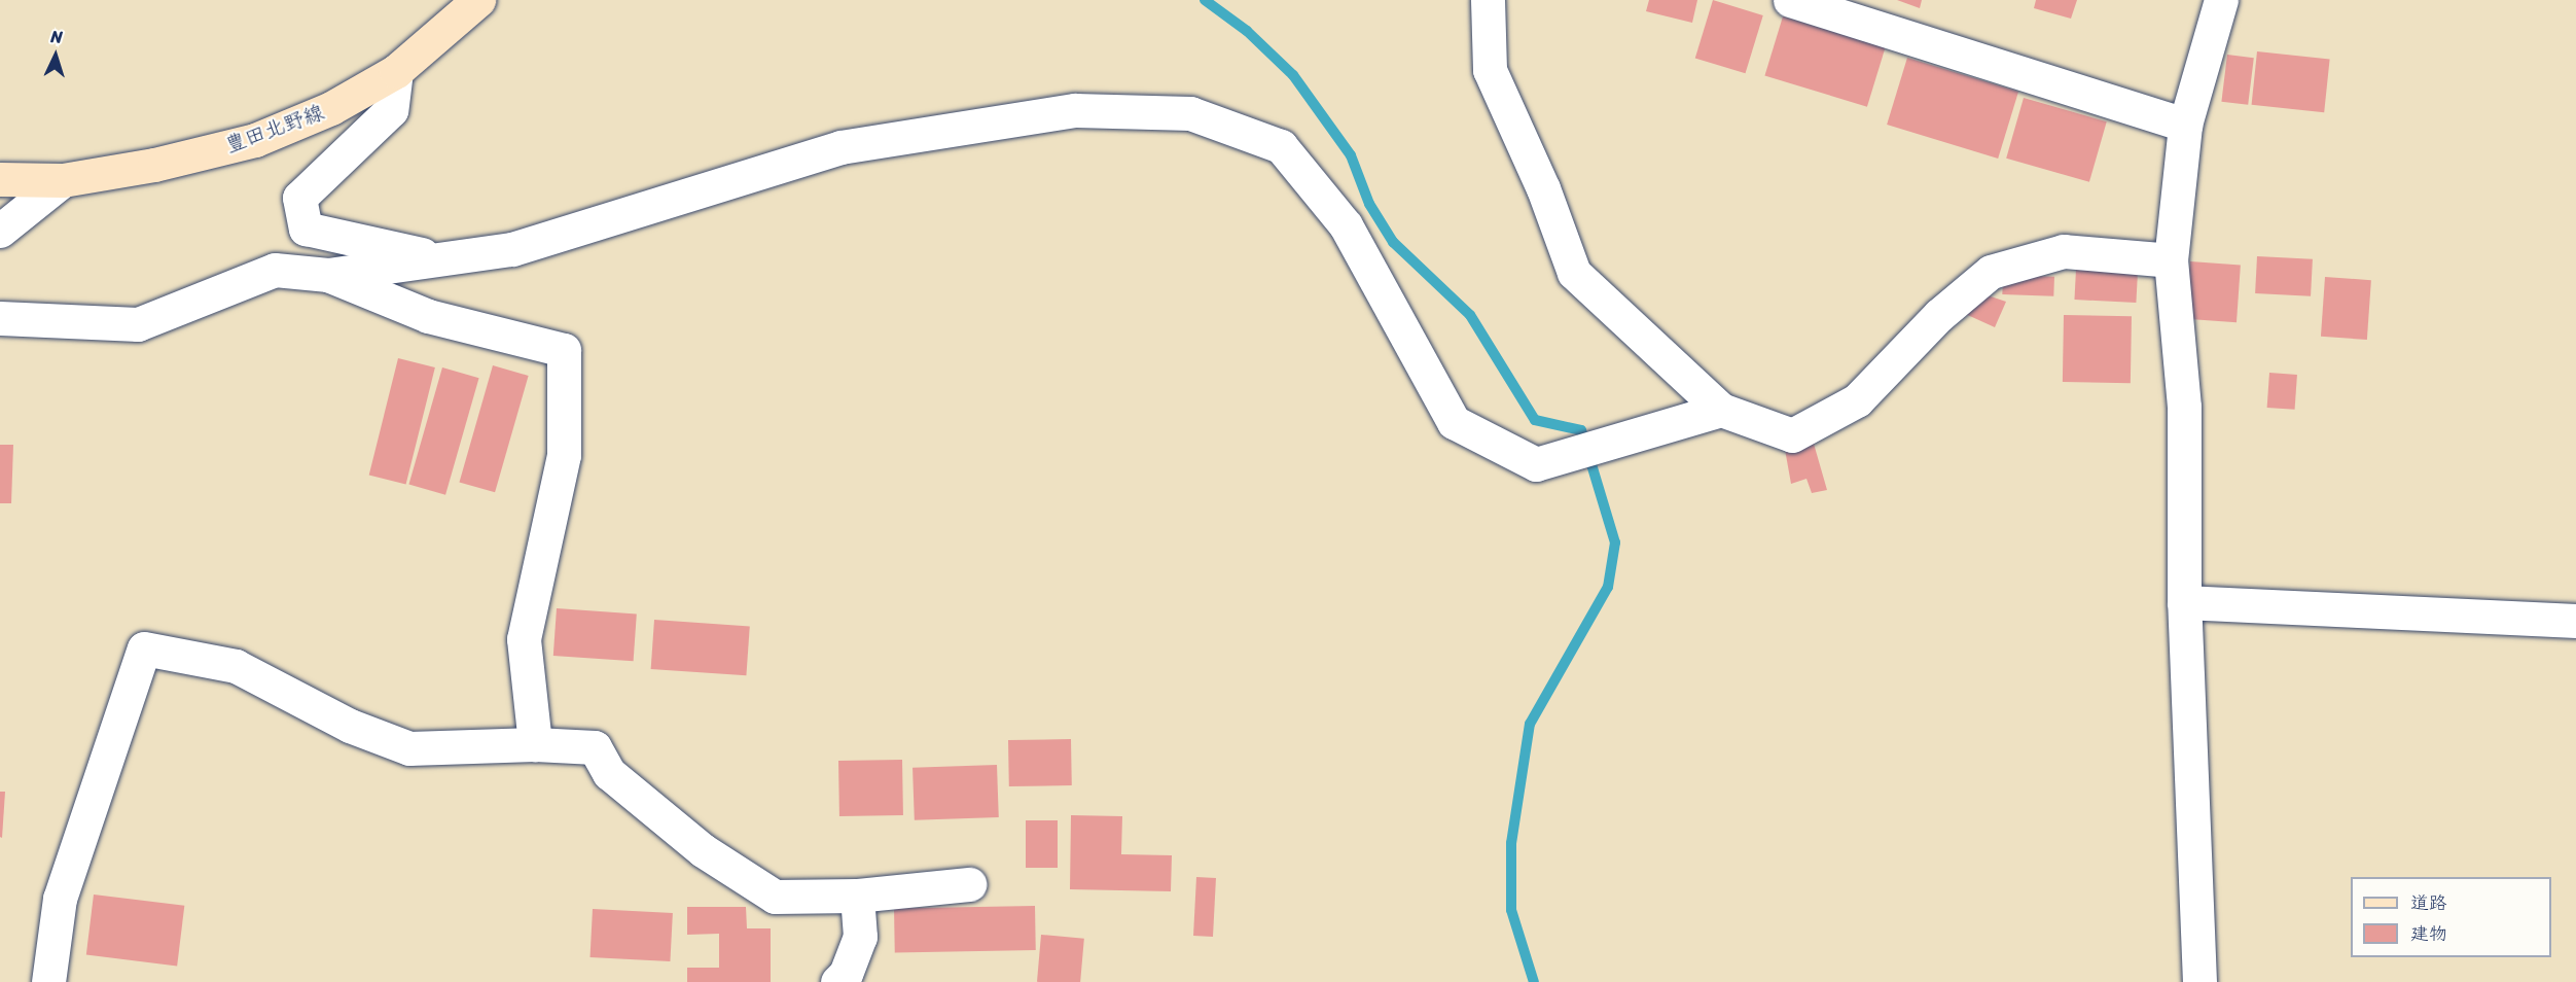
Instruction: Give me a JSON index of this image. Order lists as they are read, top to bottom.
{
  "streets": {
    "main road": ["豊田北野線"]
  },
  "legend": ["道路", "建物"],
  "north": "top"
}
